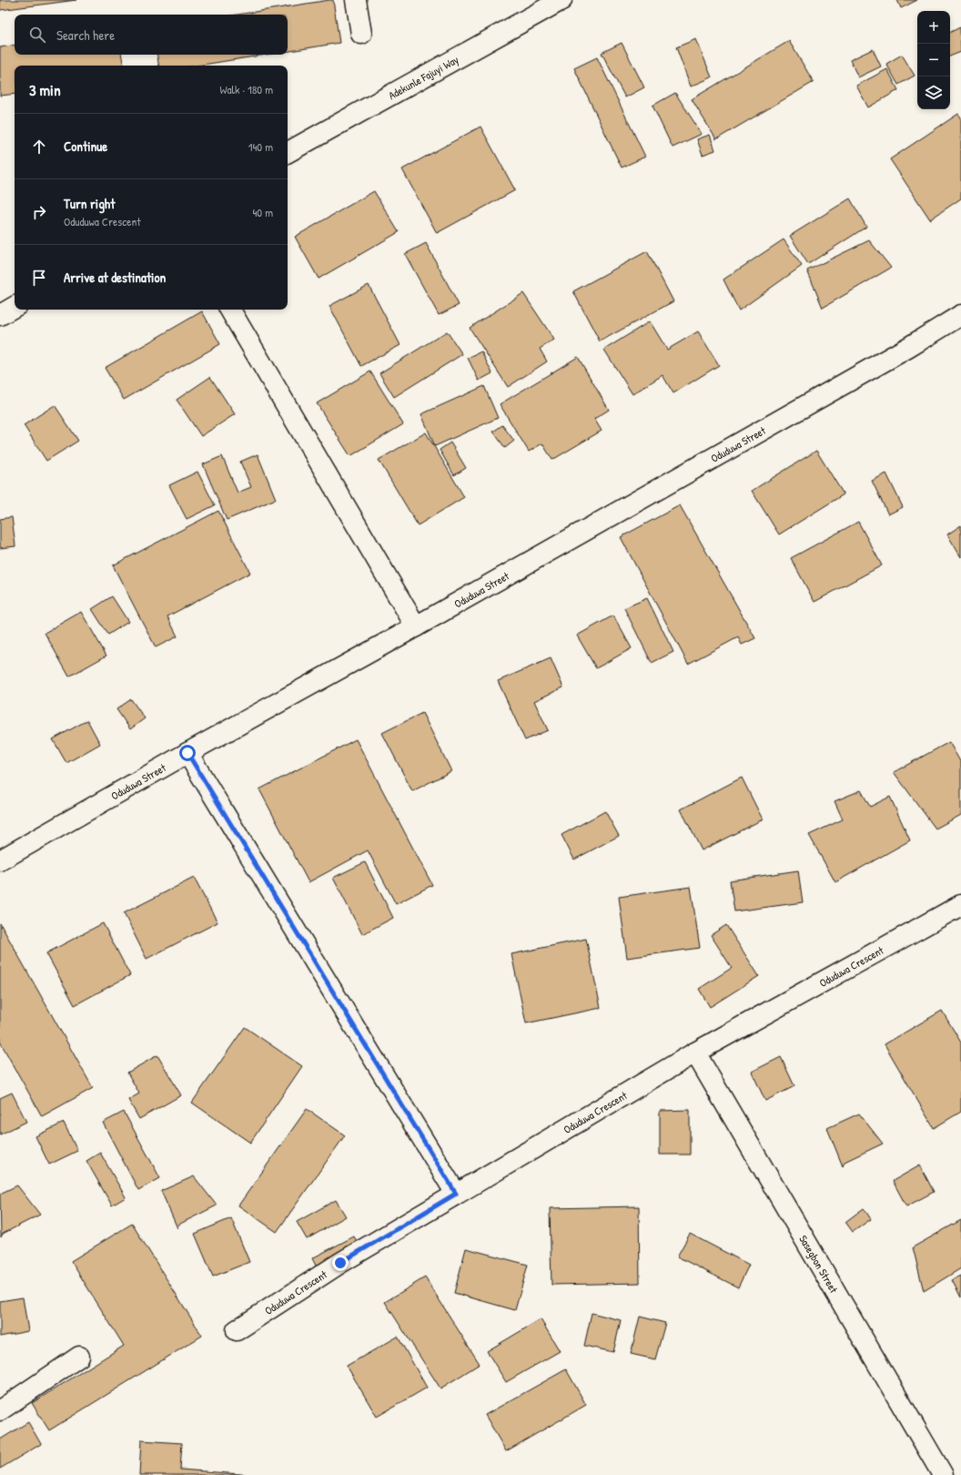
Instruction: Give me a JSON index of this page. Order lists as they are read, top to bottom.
{
  "streets": {
    "street": [
      "Adekunle Fajuyi Way",
      "Oduduwa Street",
      "Oduduwa Crescent",
      "Sasegbon Street"
    ]
  },
  "crossings": [
    ["Oduduwa Crescent", "Sasegbon Street"]
  ],
  "page": {
    "map_buttons": ["+", "−"],
    "search": "Search here",
    "heading": ["3 min", "Walk · 180 m"],
    "list": [
      ["Continue", "140 m"],
      ["Turn right", "Oduduwa Crescent", "40 m"],
      "Arrive at destination"
    ]
  }
}
